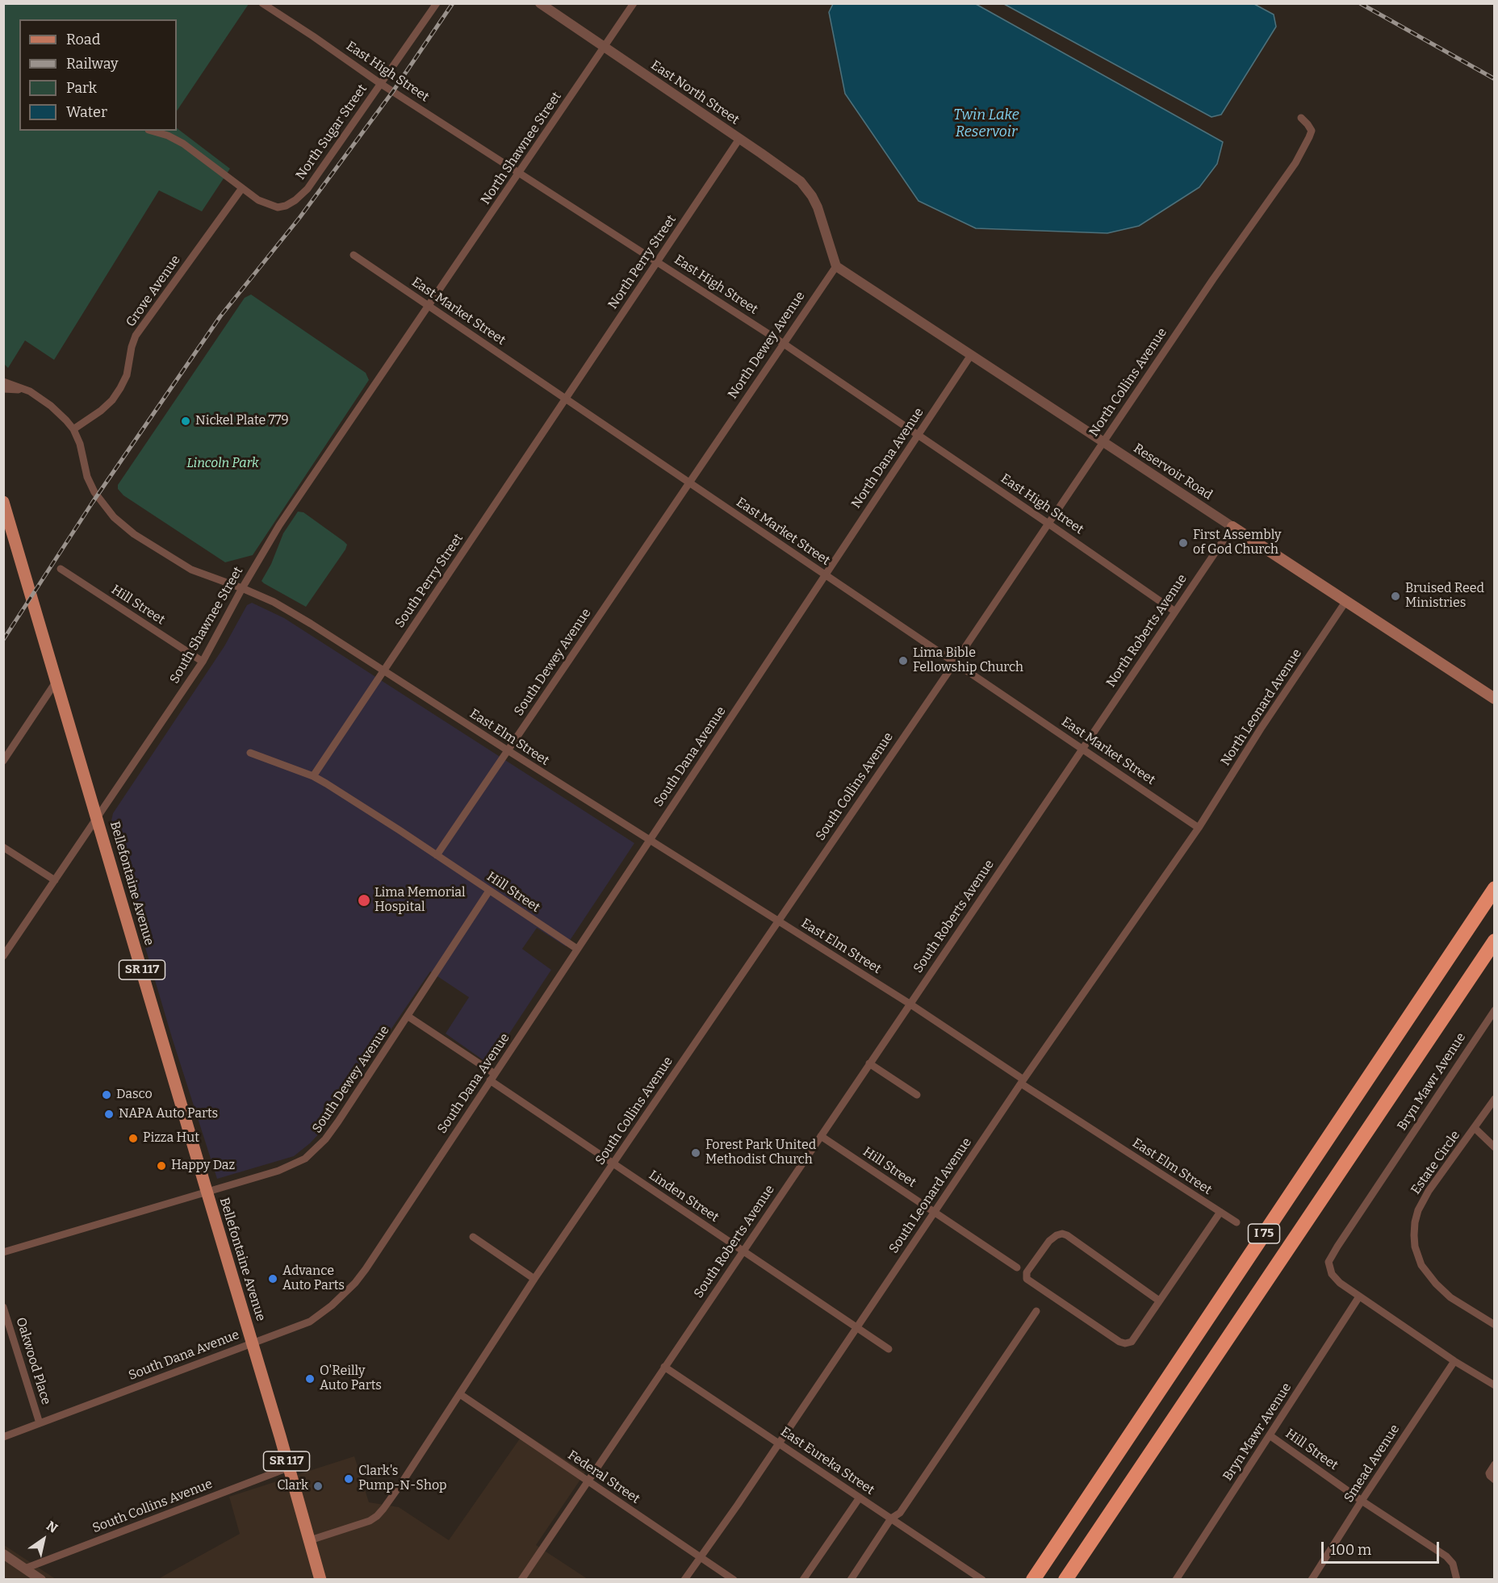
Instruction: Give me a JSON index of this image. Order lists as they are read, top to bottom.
{
  "streets": {
    "highway": ["I 75"],
    "main road": ["Reservoir Road", "Bellefontaine Avenue", "SR 117"],
    "street": [
      "East High Street",
      "East North Street",
      "North Sugar Street",
      "North Shawnee Street",
      "North Perry Street",
      "Grove Avenue",
      "East Market Street",
      "North Dewey Avenue",
      "North Collins Avenue",
      "North Dana Avenue",
      "South Perry Street",
      "Hill Street",
      "South Shawnee Street",
      "North Roberts Avenue",
      "South Dewey Avenue",
      "North Leonard Avenue",
      "East Elm Street",
      "South Dana Avenue",
      "South Collins Avenue",
      "South Roberts Avenue",
      "Bryn Mawr Avenue",
      "Estate Circle",
      "South Leonard Avenue",
      "Linden Street",
      "Oakwood Place",
      "East Eureka Street",
      "Smead Avenue",
      "Federal Street"
    ]
  },
  "crossings": [
    ["East High Street", "North Sugar Street"],
    ["East High Street", "North Shawnee Street"],
    ["East High Street", "North Perry Street"],
    ["East High Street", "North Dewey Avenue"],
    ["East High Street", "North Collins Avenue"],
    ["East High Street", "North Dana Avenue"],
    ["East High Street", "North Roberts Avenue"],
    ["East North Street", "North Shawnee Street"],
    ["East North Street", "North Perry Street"],
    ["East North Street", "North Dewey Avenue"],
    ["East North Street", "Reservoir Road"],
    ["North Sugar Street", "Grove Avenue"],
    ["North Shawnee Street", "East Market Street"],
    ["North Shawnee Street", "South Shawnee Street"],
    ["North Perry Street", "East Market Street"],
    ["North Perry Street", "South Perry Street"],
    ["Grove Avenue", "East Elm Street"],
    ["East Market Street", "North Dewey Avenue"],
    ["East Market Street", "North Collins Avenue"],
    ["East Market Street", "North Dana Avenue"],
    ["East Market Street", "South Perry Street"],
    ["East Market Street", "South Shawnee Street"],
    ["East Market Street", "North Roberts Avenue"],
    ["East Market Street", "South Dewey Avenue"],
    ["East Market Street", "North Leonard Avenue"],
    ["East Market Street", "South Dana Avenue"],
    ["East Market Street", "South Collins Avenue"],
    ["East Market Street", "South Roberts Avenue"],
    ["East Market Street", "South Leonard Avenue"],
    ["North Dewey Avenue", "Reservoir Road"],
    ["North Dewey Avenue", "South Dewey Avenue"],
    ["North Collins Avenue", "Reservoir Road"],
    ["North Collins Avenue", "South Collins Avenue"],
    ["North Dana Avenue", "Reservoir Road"],
    ["North Dana Avenue", "South Dana Avenue"],
    ["Reservoir Road", "North Roberts Avenue"],
    ["Reservoir Road", "North Leonard Avenue"],
    ["South Perry Street", "Hill Street"],
    ["South Perry Street", "East Elm Street"],
    ["Hill Street", "South Shawnee Street"],
    ["Hill Street", "South Dewey Avenue"],
    ["Hill Street", "South Dana Avenue"],
    ["Hill Street", "South Roberts Avenue"],
    ["Hill Street", "Bryn Mawr Avenue"],
    ["Hill Street", "South Leonard Avenue"],
    ["Hill Street", "Smead Avenue"],
    ["South Shawnee Street", "East Elm Street"],
    ["South Shawnee Street", "Bellefontaine Avenue"],
    ["North Roberts Avenue", "South Roberts Avenue"],
    ["South Dewey Avenue", "East Elm Street"],
    ["South Dewey Avenue", "Bellefontaine Avenue"],
    ["South Dewey Avenue", "Linden Street"],
    ["North Leonard Avenue", "South Leonard Avenue"],
    ["East Elm Street", "South Dana Avenue"],
    ["East Elm Street", "South Collins Avenue"],
    ["East Elm Street", "South Roberts Avenue"],
    ["East Elm Street", "South Leonard Avenue"],
    ["South Dana Avenue", "Bellefontaine Avenue"],
    ["South Dana Avenue", "Linden Street"],
    ["South Dana Avenue", "Oakwood Place"],
    ["South Collins Avenue", "Bellefontaine Avenue"],
    ["South Collins Avenue", "Linden Street"],
    ["South Collins Avenue", "Federal Street"],
    ["South Roberts Avenue", "Linden Street"],
    ["South Roberts Avenue", "East Eureka Street"],
    ["South Roberts Avenue", "Federal Street"],
    ["South Leonard Avenue", "Linden Street"],
    ["South Leonard Avenue", "East Eureka Street"],
    ["South Leonard Avenue", "Federal Street"]
  ],
  "water": ["Twin Lake Reservoir"],
  "parks": ["Lincoln Park"],
  "places": [
    "Nickel Plate 779",
    "First Assembly of God Church",
    "Bruised Reed Ministries",
    "Lima Bible Fellowship Church",
    "Lima Memorial Hospital",
    "Dasco",
    "NAPA Auto Parts",
    "Pizza Hut",
    "Forest Park United Methodist Church",
    "Happy Daz",
    "Advance Auto Parts",
    "O'Reilly Auto Parts",
    "Clark's Pump-N-Shop",
    "Clark"
  ],
  "legend": [
    "Road",
    "Railway",
    "Park",
    "Water"
  ],
  "scale_bar": "100 m",
  "north": "top right"
}
